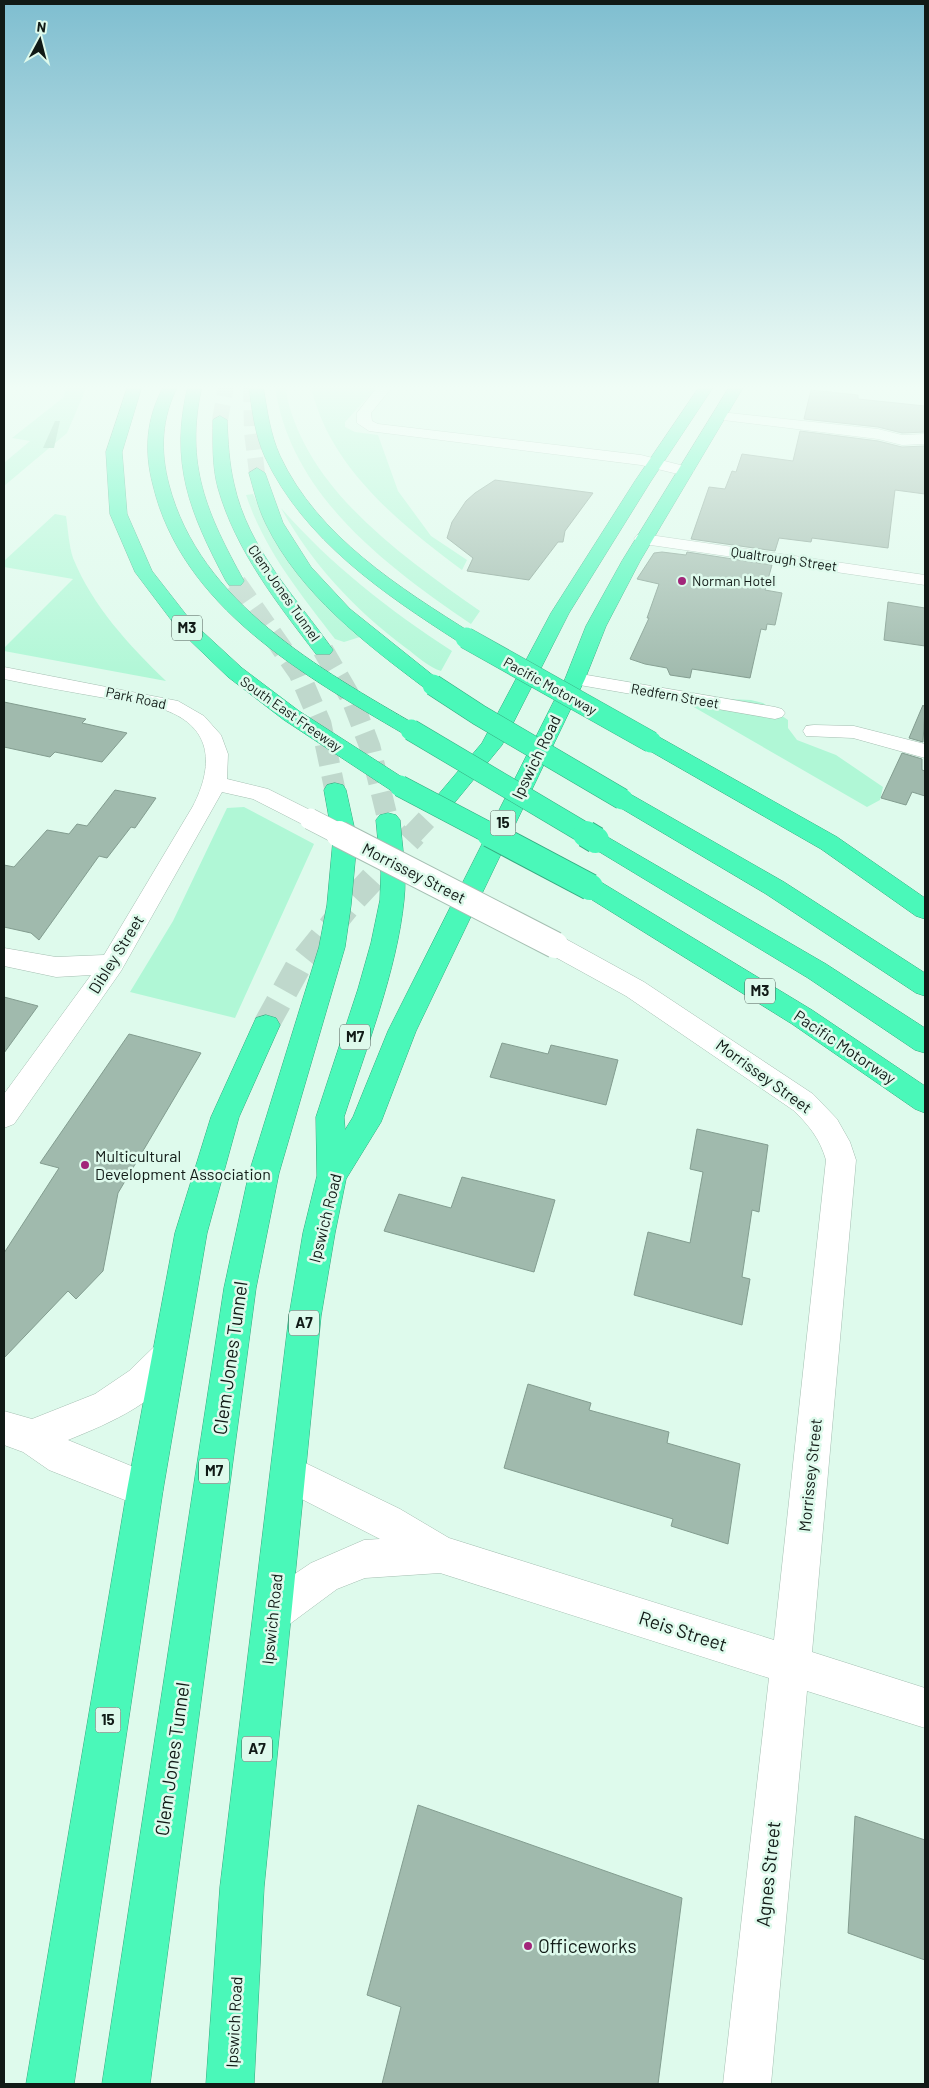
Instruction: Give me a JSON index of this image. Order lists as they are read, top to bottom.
{
  "streets": {
    "highway": [
      "Clem Jones Tunnel",
      "M3",
      "Pacific Motorway",
      "South East Freeway",
      "Ipswich Road",
      "15",
      "M7",
      "A7"
    ],
    "street": [
      "Qualtrough Street",
      "Redfern Street",
      "Park Road",
      "Morrissey Street",
      "Dibley Street",
      "Reis Street",
      "Agnes Street"
    ]
  },
  "crossings": [
    ["Qualtrough Street", "Ipswich Road"],
    ["Pacific Motorway", "South East Freeway"],
    ["Redfern Street", "Ipswich Road"],
    ["Park Road", "Morrissey Street"],
    ["Park Road", "Dibley Street"],
    ["Ipswich Road", "M7"],
    ["Ipswich Road", "Reis Street"],
    ["Morrissey Street", "Dibley Street"],
    ["Morrissey Street", "Reis Street"],
    ["Morrissey Street", "Agnes Street"],
    ["Reis Street", "Agnes Street"]
  ],
  "places": ["Norman Hotel", "Multicultural Development Association", "Officeworks"],
  "north": "top"
}
